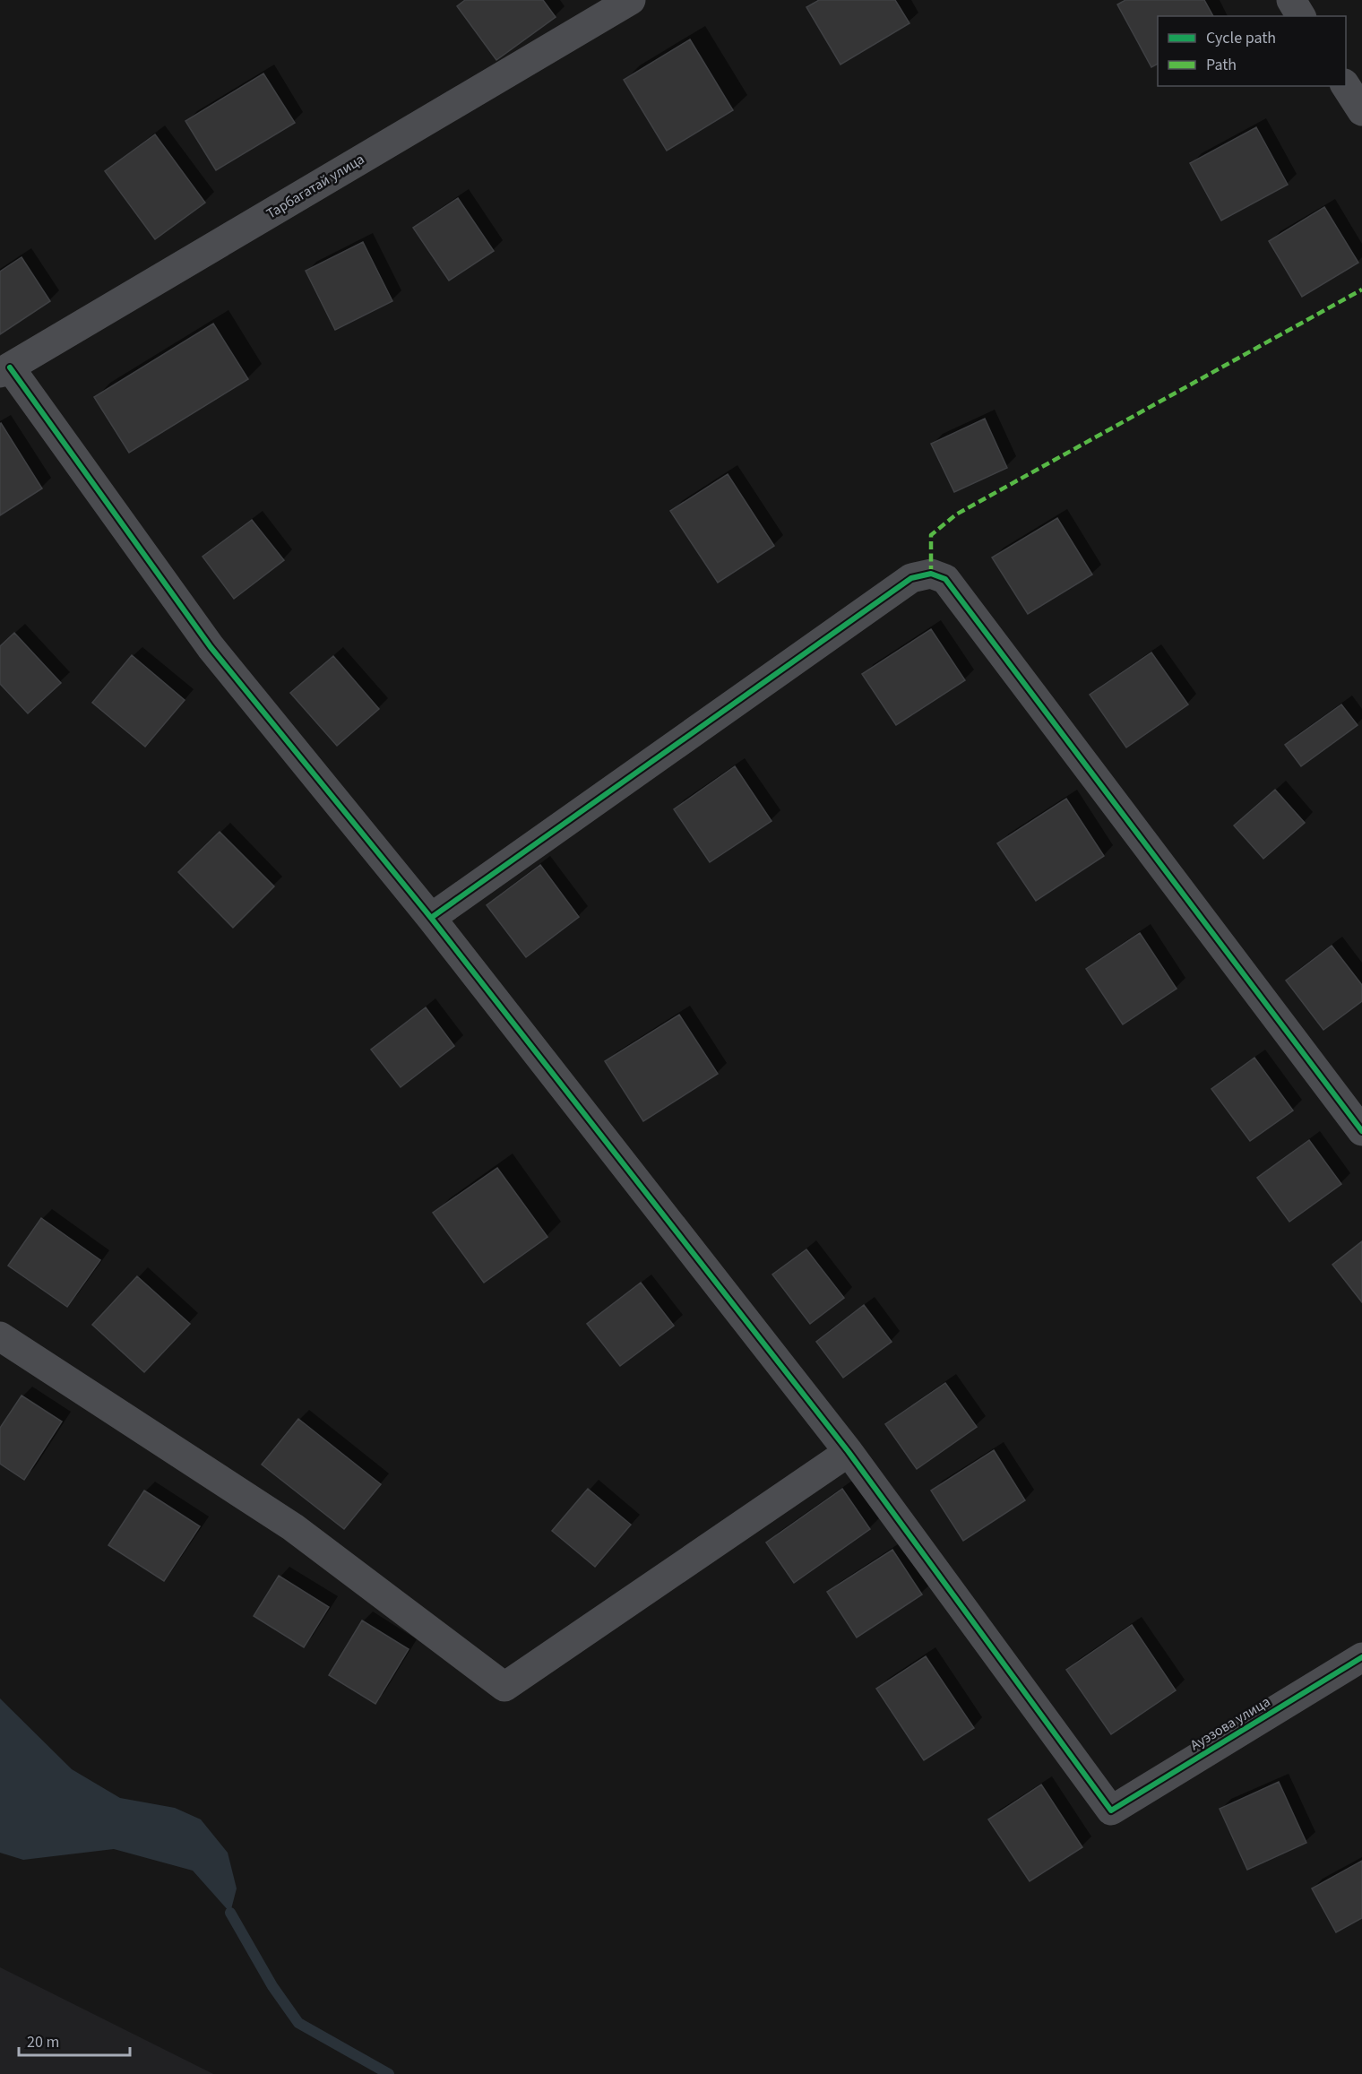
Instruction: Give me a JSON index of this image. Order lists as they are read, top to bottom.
{
  "streets": {
    "street": ["Тарбагатай улица", "Ауэзова улица"]
  },
  "legend": ["Cycle path", "Path"],
  "scale_bar": "20 m"
}
